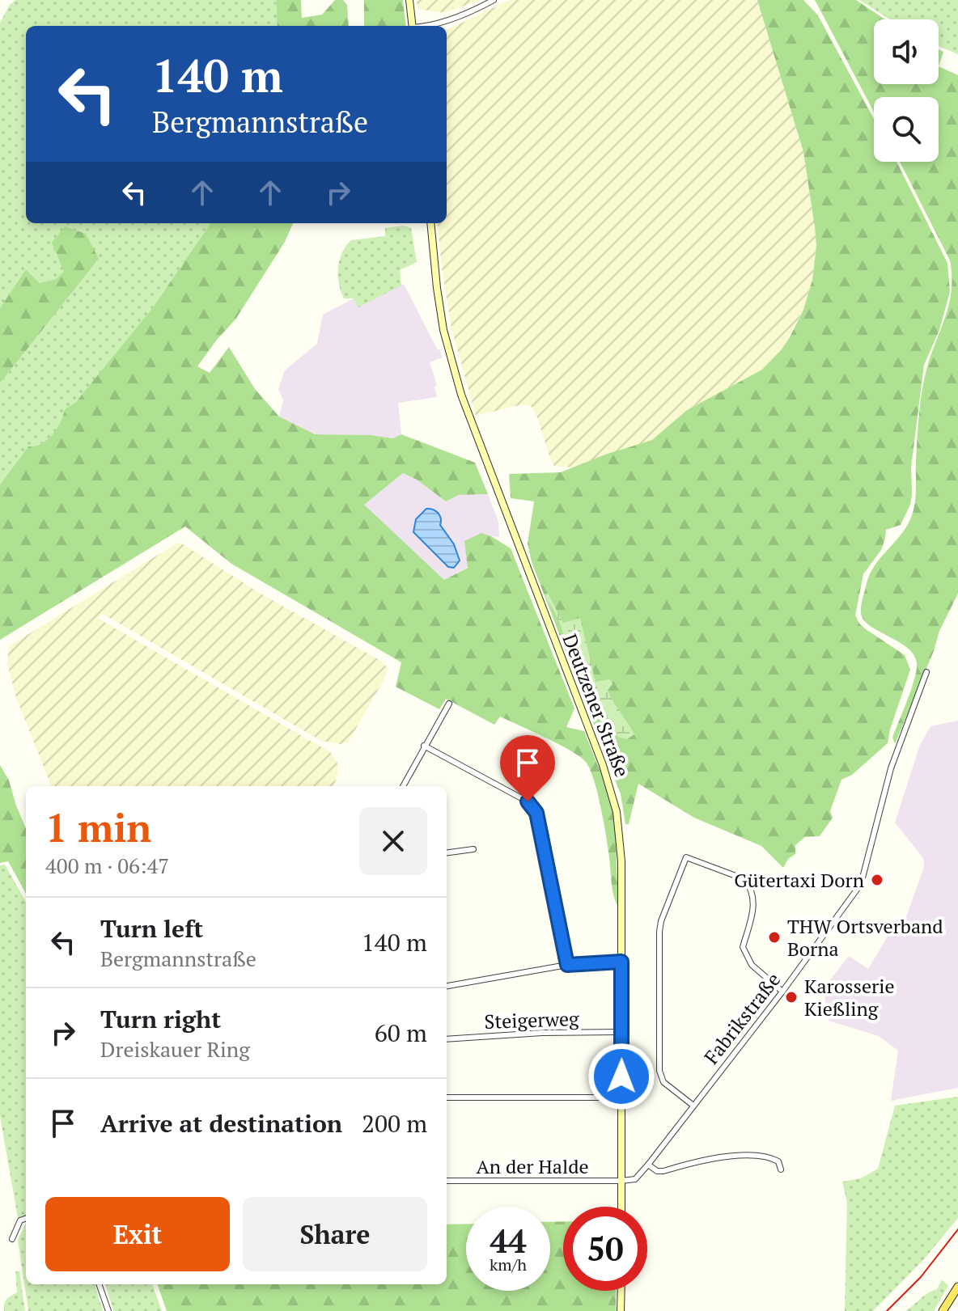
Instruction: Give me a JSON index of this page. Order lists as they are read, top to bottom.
{
  "streets": {
    "main road": ["Deutzener Straße"],
    "street": ["Fabrikstraße", "Steigerweg", "An der Halde"]
  },
  "crossings": [
    ["Deutzener Straße", "Fabrikstraße"],
    ["Deutzener Straße", "Steigerweg"],
    ["Deutzener Straße", "An der Halde"],
    ["Fabrikstraße", "An der Halde"]
  ],
  "places": ["Gütertaxi Dorn", "THW Ortsverband Borna", "Karosserie Kießling"],
  "page": {
    "turn": ["140 m", "Bergmannstraße"],
    "heading": ["1 min", "400 m · 06:47"],
    "list": [
      {
        "name": "Turn left",
        "note": "Bergmannstraße",
        "value": "140 m"
      },
      {
        "name": "Turn right",
        "note": "Dreiskauer Ring",
        "value": "60 m"
      },
      {
        "name": "Arrive at destination",
        "value": "200 m"
      }
    ],
    "buttons": ["Exit", "Share"],
    "speed": "44 km/h",
    "limit": "50"
  }
}
